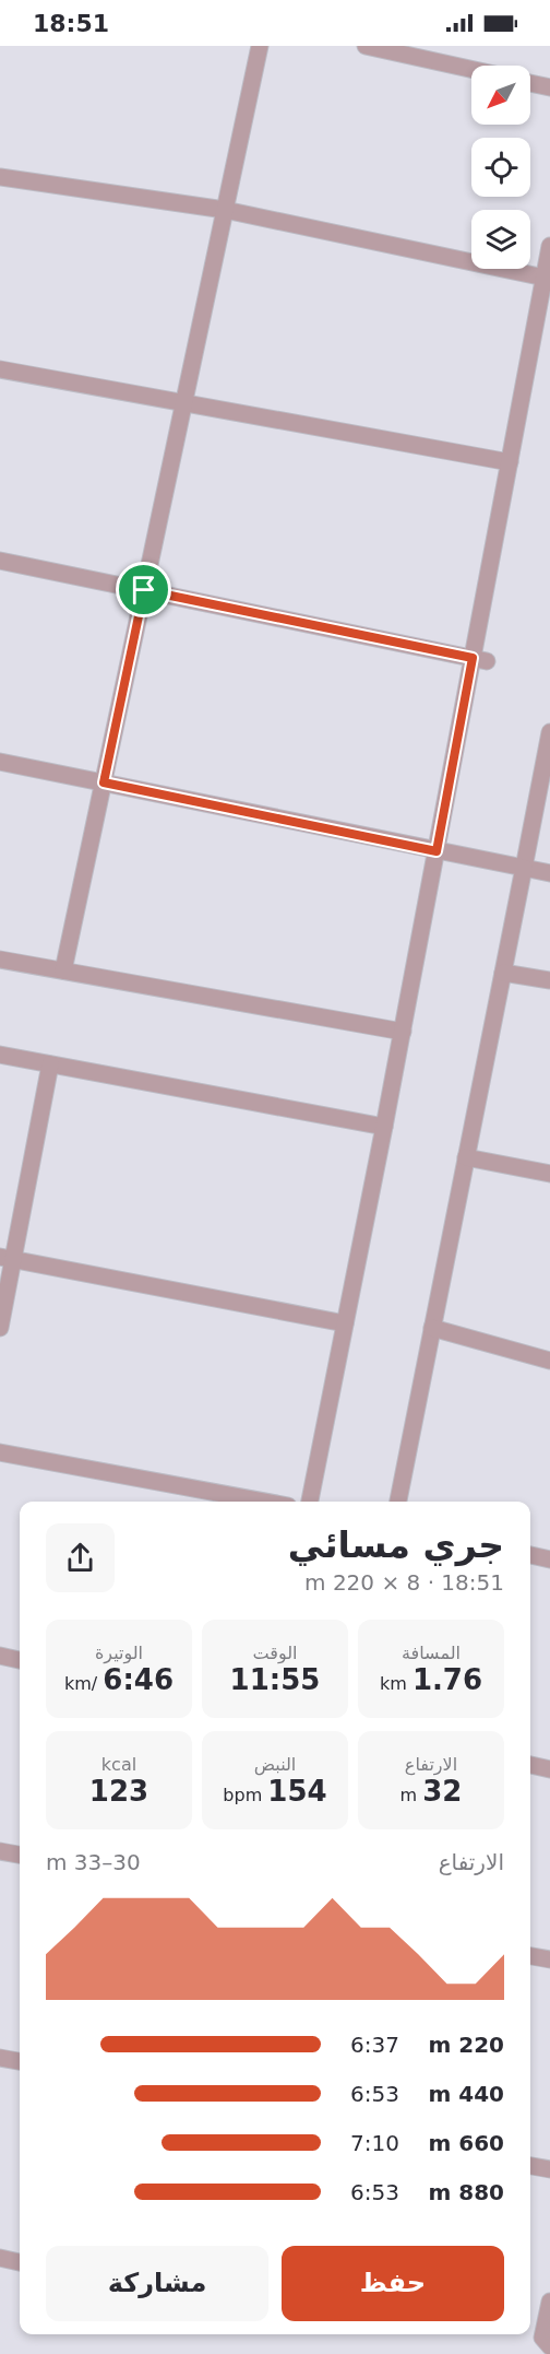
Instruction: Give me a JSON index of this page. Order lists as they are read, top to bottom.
{
  "north": "bottom left",
  "page": {
    "status": "18:51",
    "heading": ["جري مسائي", "18:51 · 8 × 220 m"],
    "stats": [
      ["المسافة", "1.76 km"],
      ["الوقت", "11:55"],
      ["الوتيرة", "6:46 /km"],
      ["الارتفاع", "32 m"],
      ["النبض", "154 bpm"],
      ["kcal", "123"]
    ],
    "chart": ["الارتفاع", "30–33 m"],
    "list": [
      {
        "name": "220 m",
        "note": "6:37"
      },
      {
        "name": "440 m",
        "note": "6:53"
      },
      {
        "name": "660 m",
        "note": "7:10"
      },
      {
        "name": "880 m",
        "note": "6:53"
      }
    ],
    "buttons": ["حفظ", "مشاركة"]
  }
}
